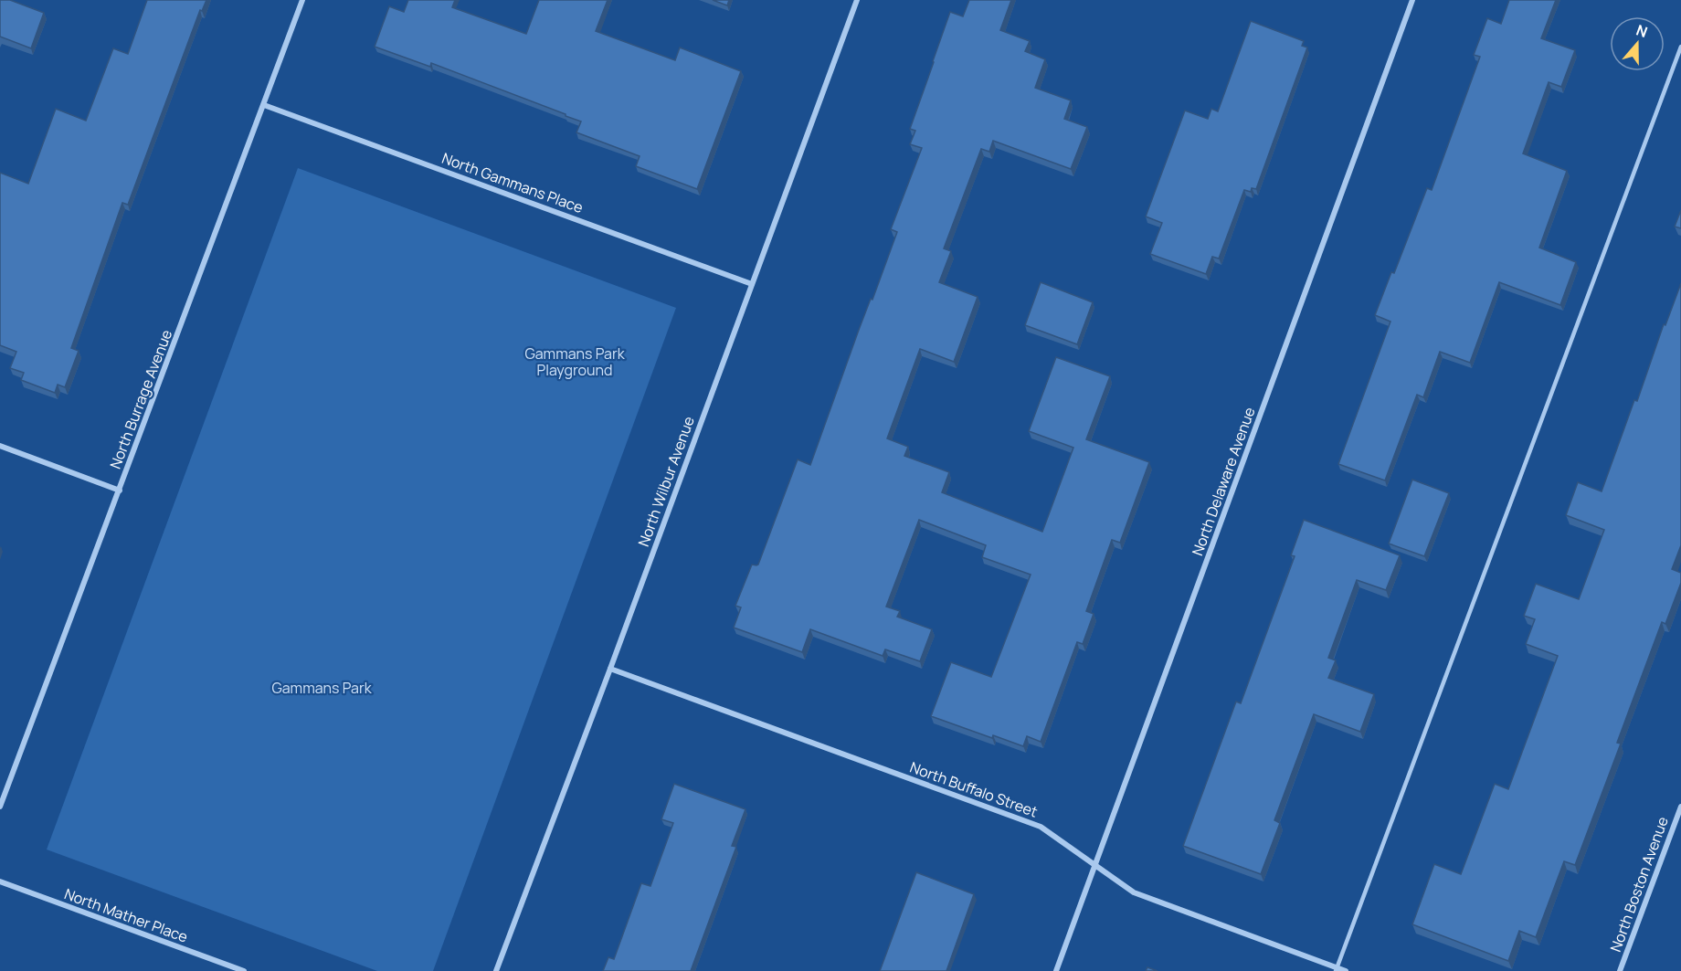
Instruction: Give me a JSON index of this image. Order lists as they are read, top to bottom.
{
  "streets": {
    "street": [
      "North Gammans Place",
      "North Burrage Avenue",
      "North Wilbur Avenue",
      "North Delaware Avenue",
      "North Buffalo Street",
      "North Boston Avenue",
      "North Mather Place"
    ]
  },
  "crossings": [
    ["North Gammans Place", "North Burrage Avenue"],
    ["North Gammans Place", "North Wilbur Avenue"],
    ["North Wilbur Avenue", "North Buffalo Street"],
    ["North Delaware Avenue", "North Buffalo Street"]
  ],
  "parks": ["Gammans Park Playground", "Gammans Park"],
  "north": "top"
}
